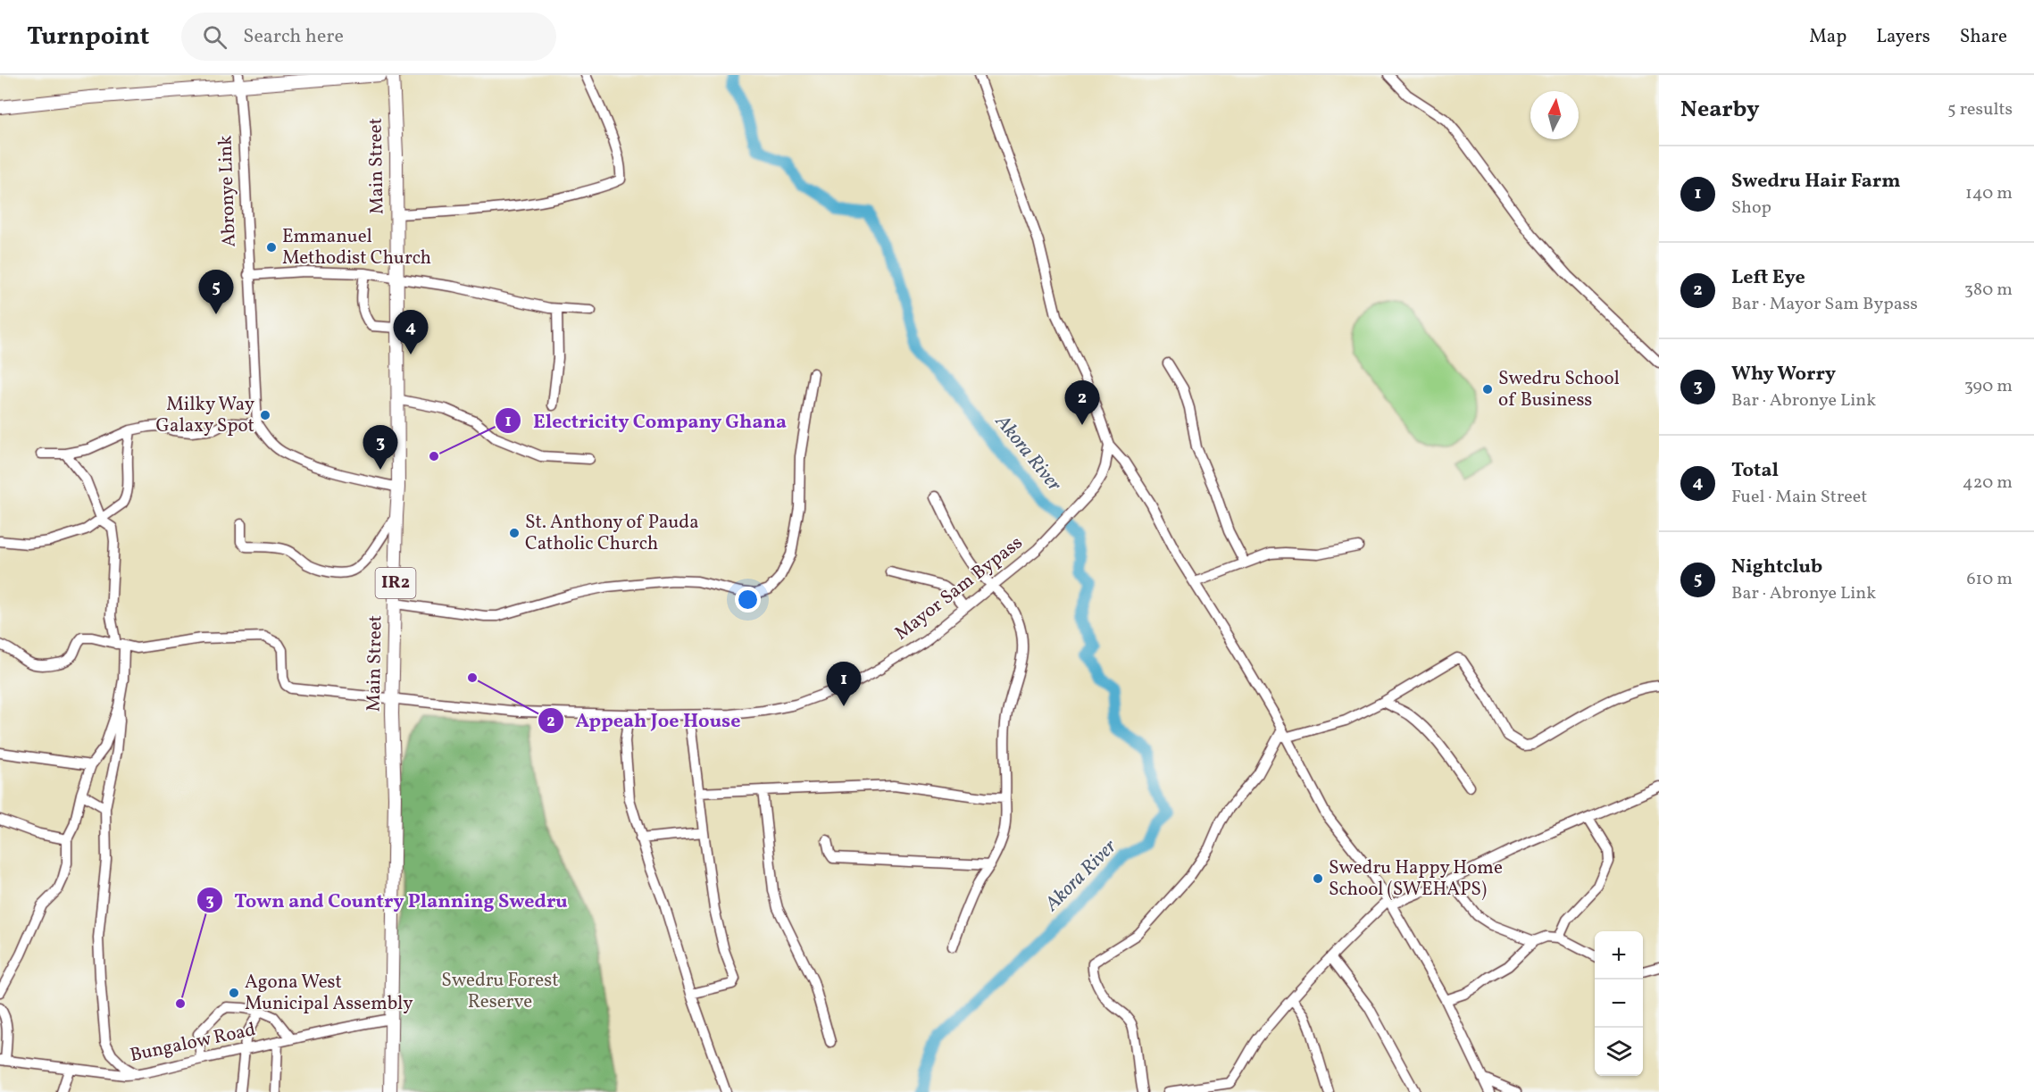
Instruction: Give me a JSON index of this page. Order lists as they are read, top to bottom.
{
  "streets": {
    "main road": ["Main Street", "IR2"],
    "street": ["Abronye Link", "Mayor Sam Bypass", "Bungalow Road"]
  },
  "crossings": [
    ["Main Street", "Mayor Sam Bypass"],
    ["Main Street", "Bungalow Road"]
  ],
  "water": ["Akora River"],
  "parks": ["Swedru Forest Reserve"],
  "places": [
    "Emmanuel Methodist Church",
    "Swedru School of Business",
    "Milky Way Galaxy Spot",
    "Electricity Company Ghana",
    "St. Anthony of Pauda Catholic Church",
    "Appeah Joe House",
    "Swedru Happy Home School (SWEHAPS)",
    "Agona West Municipal Assembly",
    "Town and Country Planning Swedru"
  ],
  "north": "top",
  "page": {
    "header": "Turnpoint",
    "search": "Search here",
    "nav": ["Map", "Layers", "Share"],
    "heading": ["Nearby", "5 results"],
    "list": [
      {
        "mark": "1",
        "name": "Swedru Hair Farm",
        "note": "Shop",
        "value": "140 m"
      },
      {
        "mark": "2",
        "name": "Left Eye",
        "note": "Bar · Mayor Sam Bypass",
        "value": "380 m"
      },
      {
        "mark": "3",
        "name": "Why Worry",
        "note": "Bar · Abronye Link",
        "value": "390 m"
      },
      {
        "mark": "4",
        "name": "Total",
        "note": "Fuel · Main Street",
        "value": "420 m"
      },
      {
        "mark": "5",
        "name": "Nightclub",
        "note": "Bar · Abronye Link",
        "value": "610 m"
      }
    ],
    "pins": [
      "5",
      "4",
      "2",
      "3",
      "1"
    ],
    "map_buttons": ["+", "−"]
  }
}
